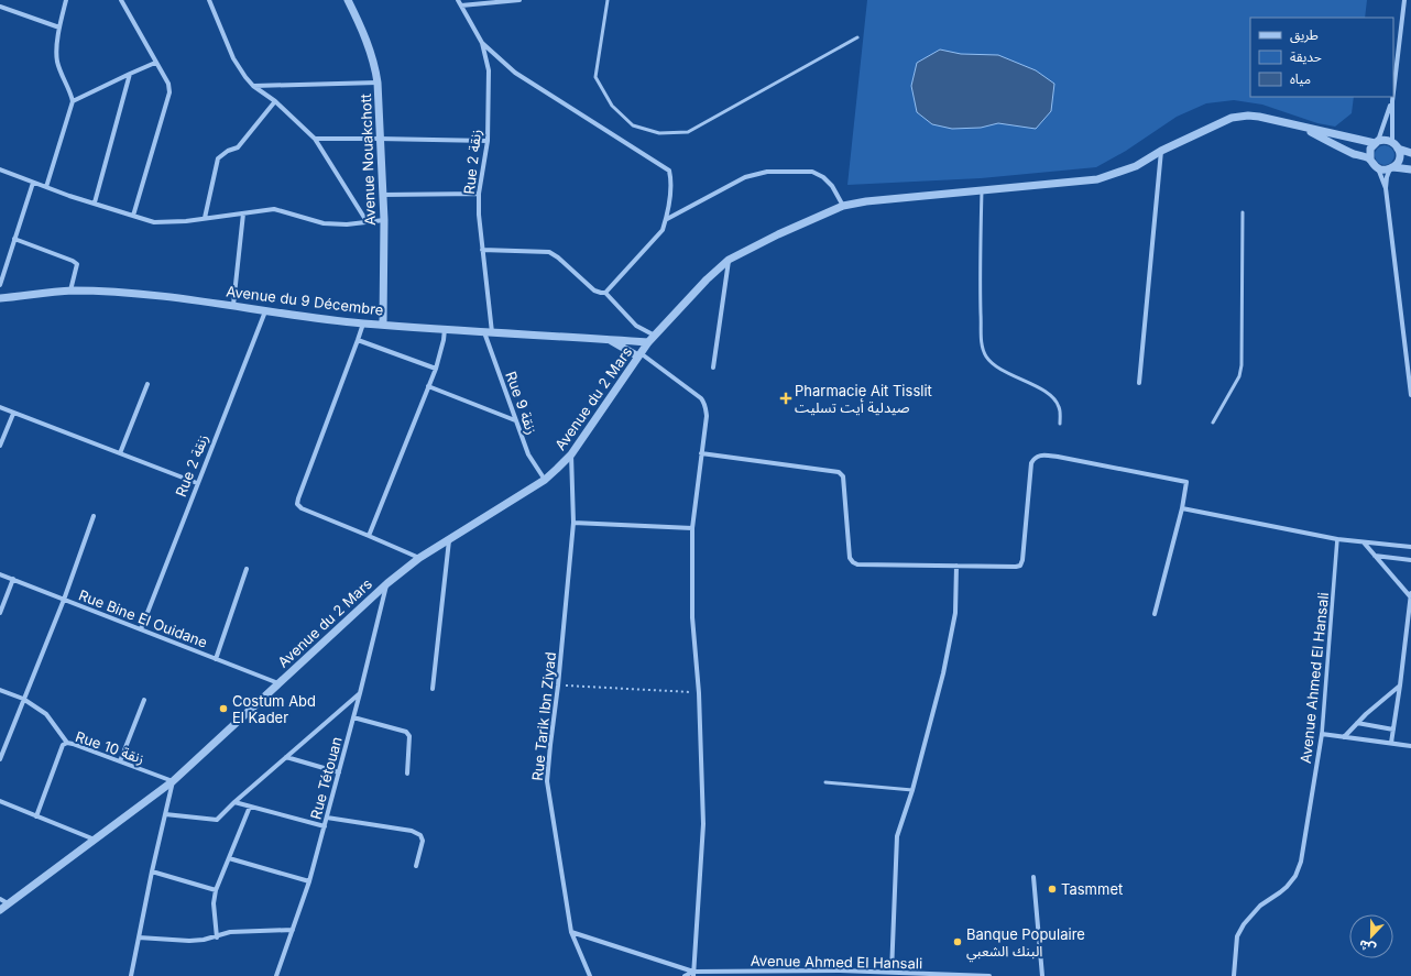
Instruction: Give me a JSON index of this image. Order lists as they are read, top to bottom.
{
  "streets": {
    "street": [
      "Avenue Nouakchott",
      "Rue 2 زنقة",
      "Avenue du 9 Décembre",
      "Avenue du 2 Mars",
      "Rue 9 زنقة",
      "Rue Bine El Ouidane",
      "Avenue Ahmed El Hansali",
      "Rue Tarik Ibn Ziyad",
      "Rue 10 زنقة",
      "Rue Tétouan"
    ]
  },
  "crossings": [
    ["Avenue Nouakchott", "Avenue du 9 Décembre"],
    ["Rue 2 زنقة", "Avenue du 9 Décembre"],
    ["Rue 2 زنقة", "Rue Bine El Ouidane"],
    ["Avenue du 9 Décembre", "Avenue du 2 Mars"],
    ["Avenue du 9 Décembre", "Rue 9 زنقة"],
    ["Avenue du 2 Mars", "Rue 9 زنقة"],
    ["Avenue du 2 Mars", "Rue Bine El Ouidane"],
    ["Avenue du 2 Mars", "Rue Tarik Ibn Ziyad"],
    ["Avenue du 2 Mars", "Rue 10 زنقة"],
    ["Avenue du 2 Mars", "Rue Tétouan"]
  ],
  "places": {
    "health": ["Pharmacie Ait Tisslit صيدلية أيت تسليت"],
    "other": ["Costum Abd El Kader", "Tasmmet", "Banque Populaire البنك الشعبي"]
  },
  "legend": ["طريق", "حديقة", "مياه"],
  "north": "bottom"
}
